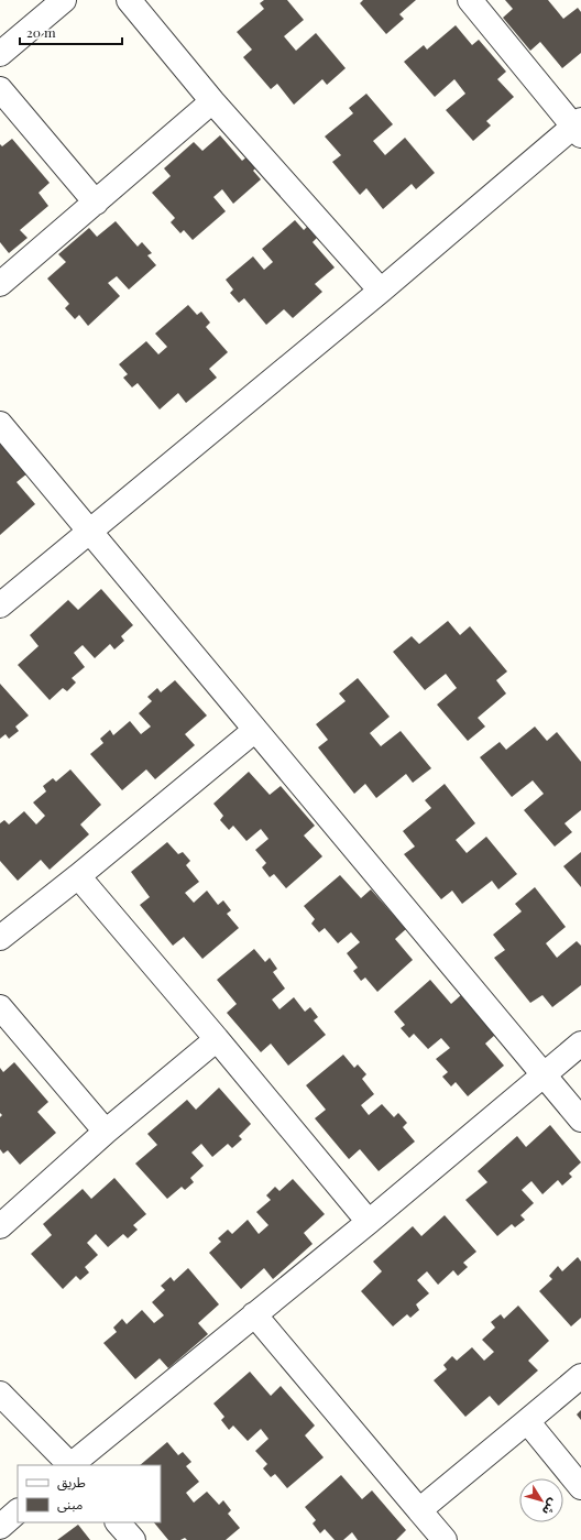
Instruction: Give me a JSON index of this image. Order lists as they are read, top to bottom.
{
  "legend": ["طريق", "مبنى"],
  "scale_bar": "20 m",
  "north": "bottom right"
}
